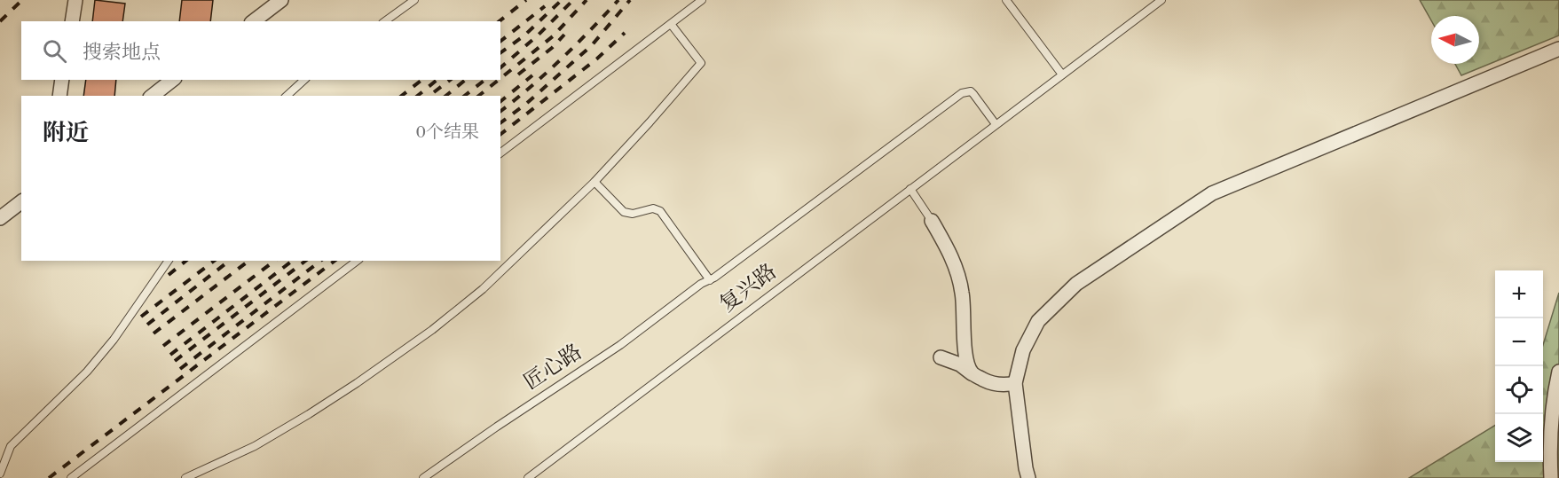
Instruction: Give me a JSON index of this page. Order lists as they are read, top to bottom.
{
  "streets": {
    "lane": ["复兴路", "匠心路"]
  },
  "crossings": [
    ["复兴路", "匠心路"]
  ],
  "north": "left",
  "page": {
    "search": "搜索地点",
    "heading": ["附近", "0个结果"],
    "map_buttons": ["+", "−"]
  }
}
